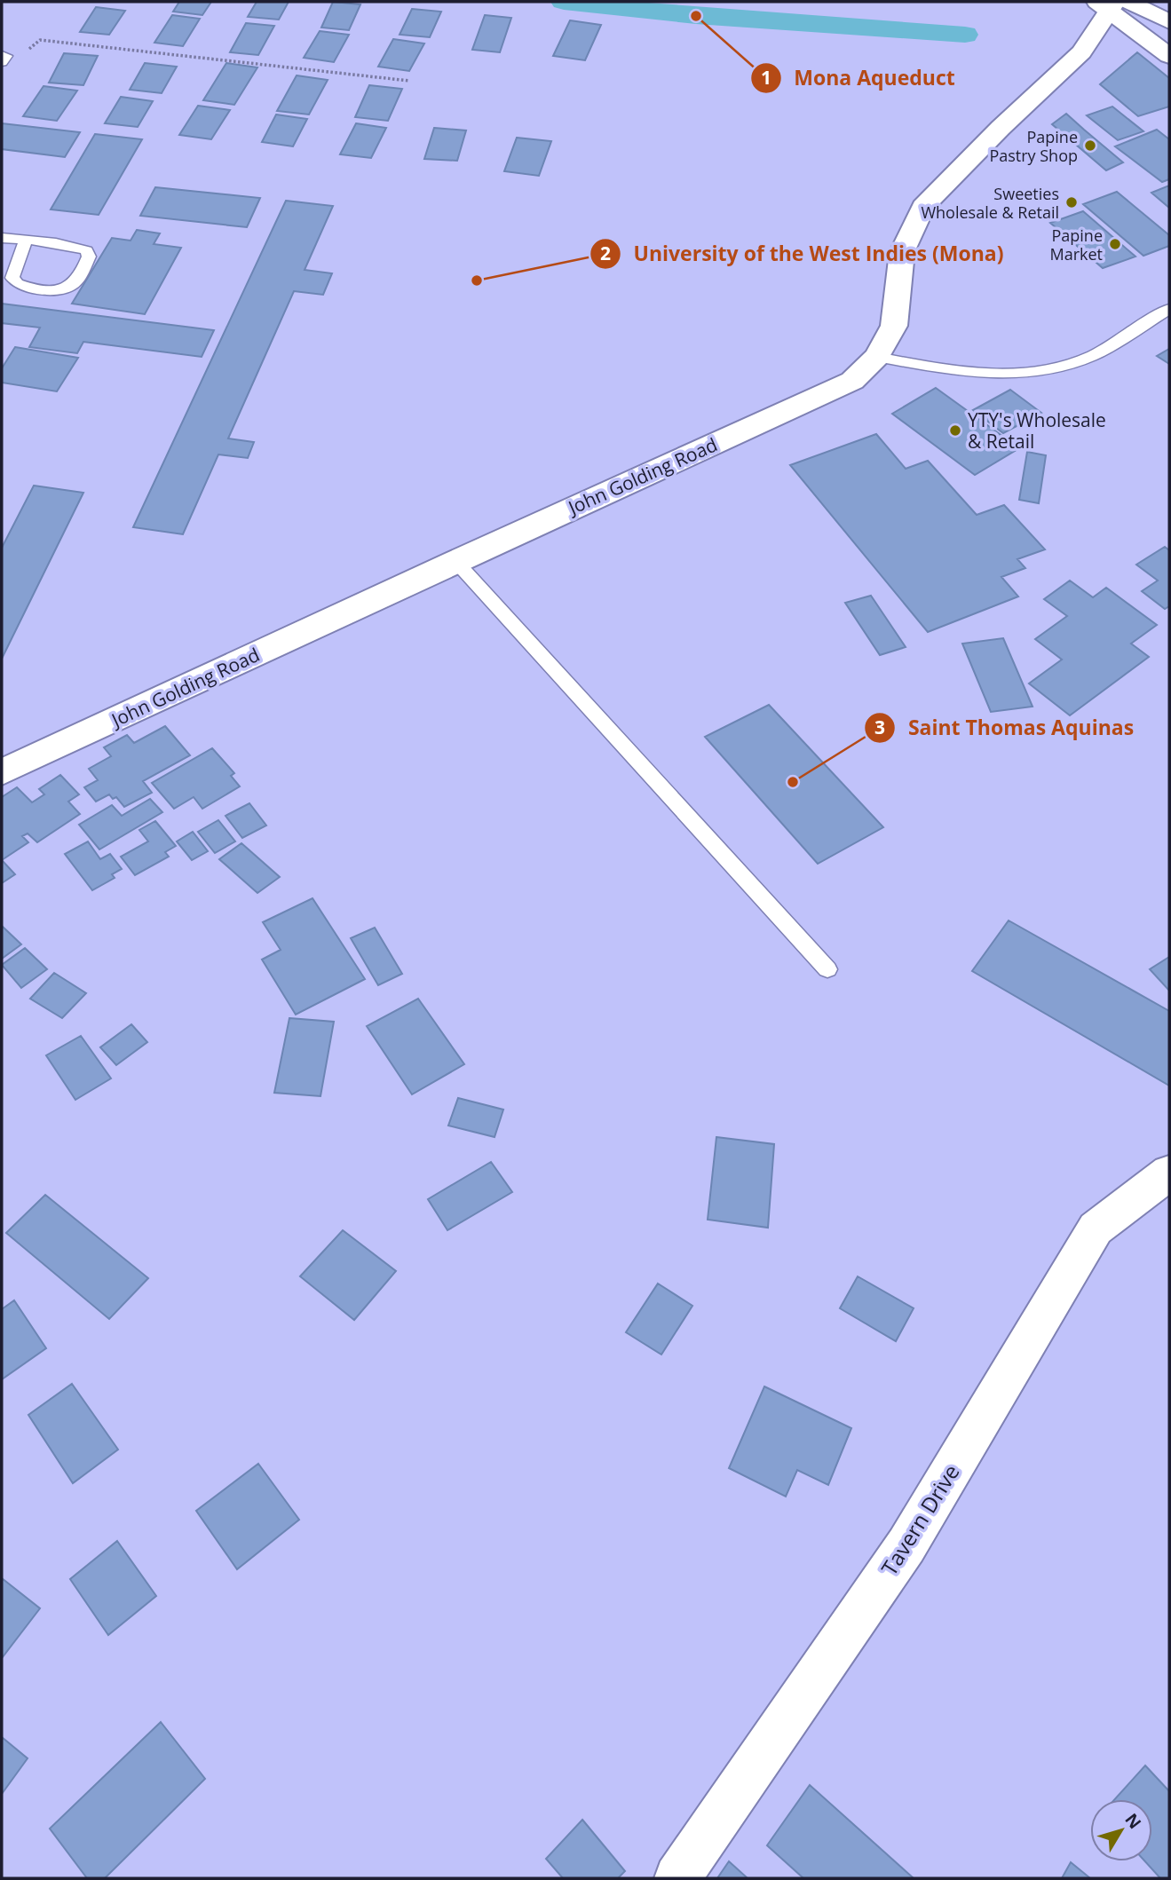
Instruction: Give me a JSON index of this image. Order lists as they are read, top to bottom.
{
  "streets": {
    "street": ["John Golding Road", "Tavern Drive"]
  },
  "places": [
    "Mona Aqueduct",
    "Papine Pastry Shop",
    "Sweeties Wholesale & Retail",
    "Papine Market",
    "University of the West Indies (Mona)",
    "YTY's Wholesale & Retail",
    "Saint Thomas Aquinas"
  ],
  "north": "top right"
}
